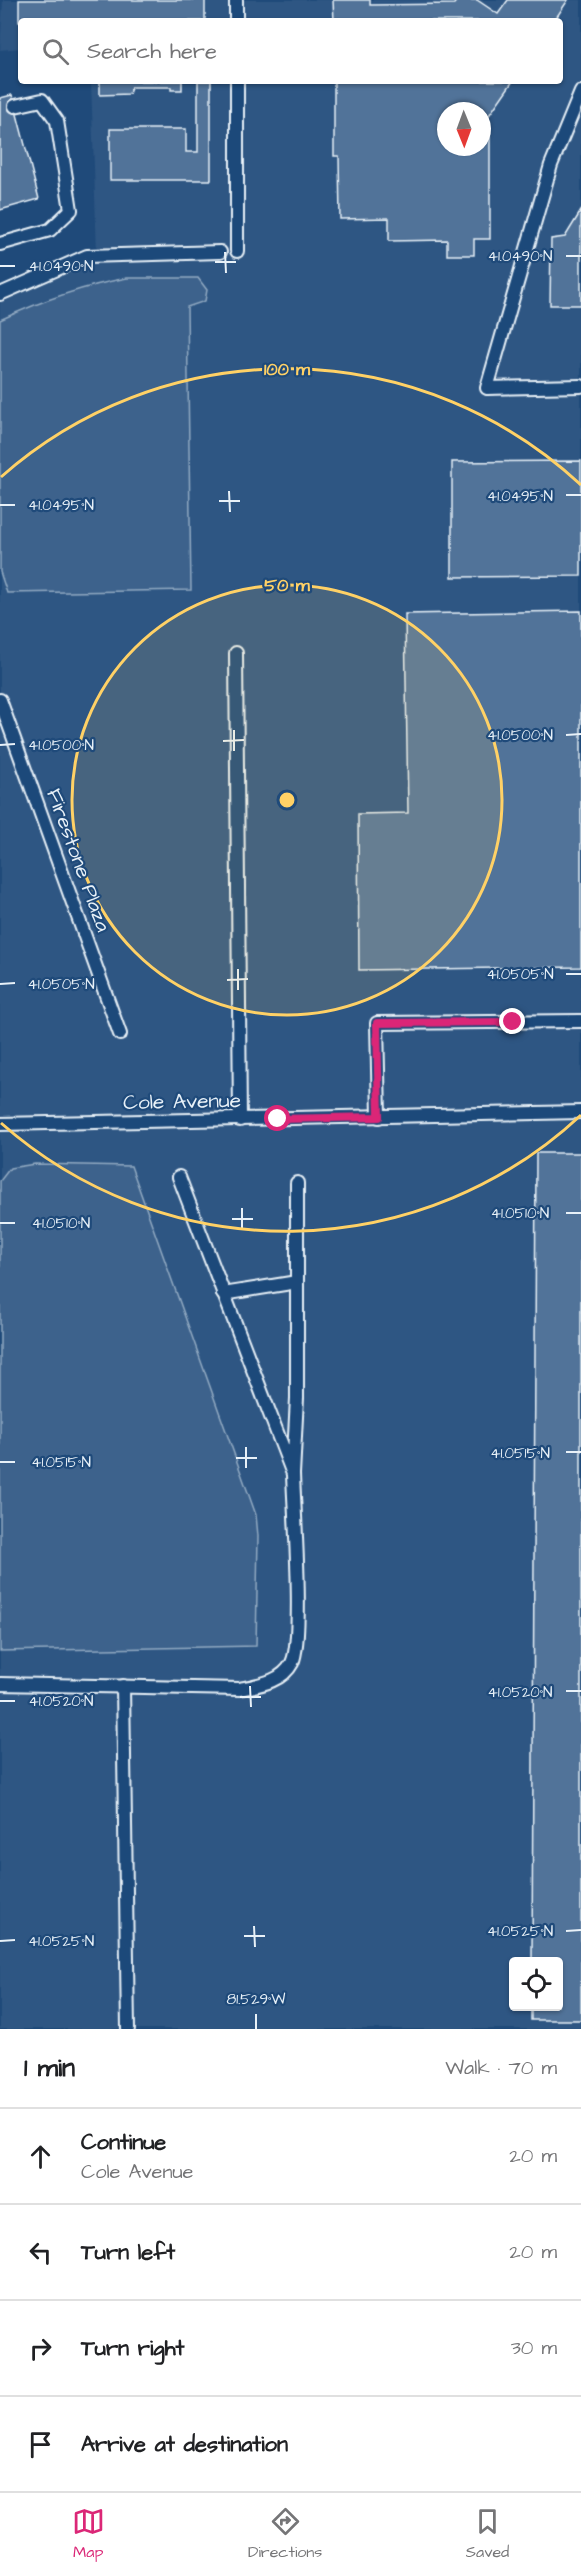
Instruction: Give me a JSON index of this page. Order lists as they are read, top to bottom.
{
  "streets": {
    "lane": ["Firestone Plaza", "Cole Avenue"]
  },
  "north": "bottom",
  "page": {
    "search": "Search here",
    "heading": ["1 min", "Walk · 70 m"],
    "list": [
      ["Continue", "Cole Avenue", "20 m"],
      ["Turn left", "20 m"],
      ["Turn right", "30 m"],
      "Arrive at destination"
    ],
    "nav": ["Map", "Directions", "Saved"]
  },
  "coordinates": [
    "41.0490°N",
    "41.0495°N",
    "41.0500°N",
    "41.0505°N",
    "41.0510°N",
    "41.0515°N",
    "41.0520°N",
    "41.0525°N",
    "81.529°W"
  ],
  "rings": ["100 m", "50 m"]
}
